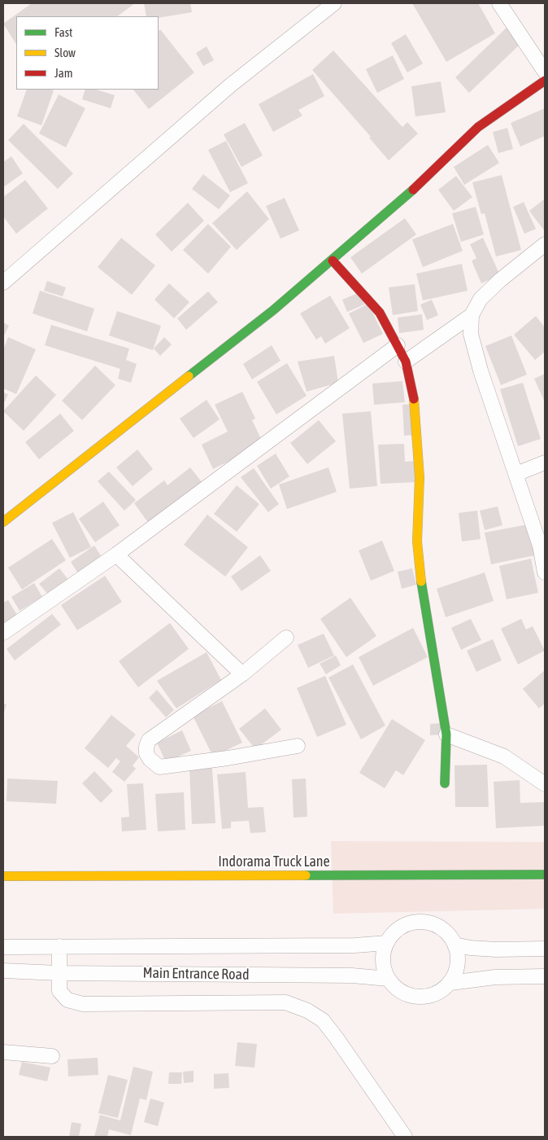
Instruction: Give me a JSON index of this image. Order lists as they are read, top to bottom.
{
  "streets": {
    "street": ["Indorama Truck Lane", "Main Entrance Road"]
  },
  "legend": ["Fast", "Slow", "Jam"]
}
